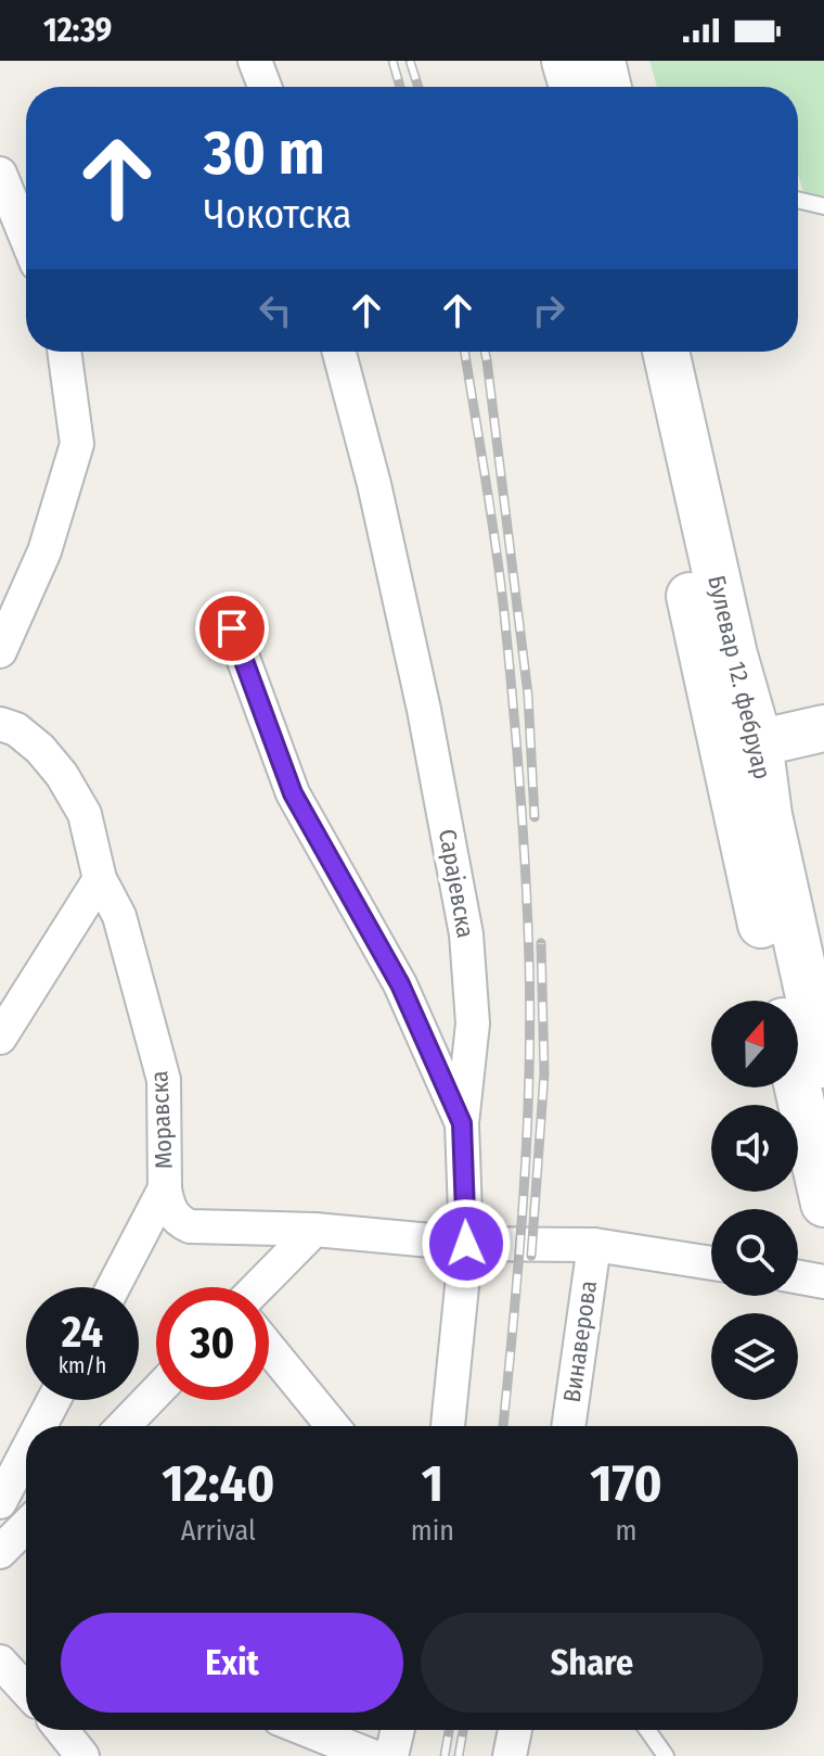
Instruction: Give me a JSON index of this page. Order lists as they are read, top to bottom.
{
  "streets": {
    "main road": ["Булевар 12. фебруар"],
    "street": ["Сарајевска", "Моравска", "Винаверова"]
  },
  "crossings": [
    ["Сарајевска", "Моравска"],
    ["Моравска", "Винаверова"]
  ],
  "north": "top",
  "page": {
    "status": "12:39",
    "turn": ["30 m", "Чокотска"],
    "speed": "24 km/h",
    "limit": "30",
    "eta": [
      "12:40",
      "Arrival",
      "1",
      "min",
      "170",
      "m"
    ],
    "buttons": ["Exit", "Share"]
  }
}
